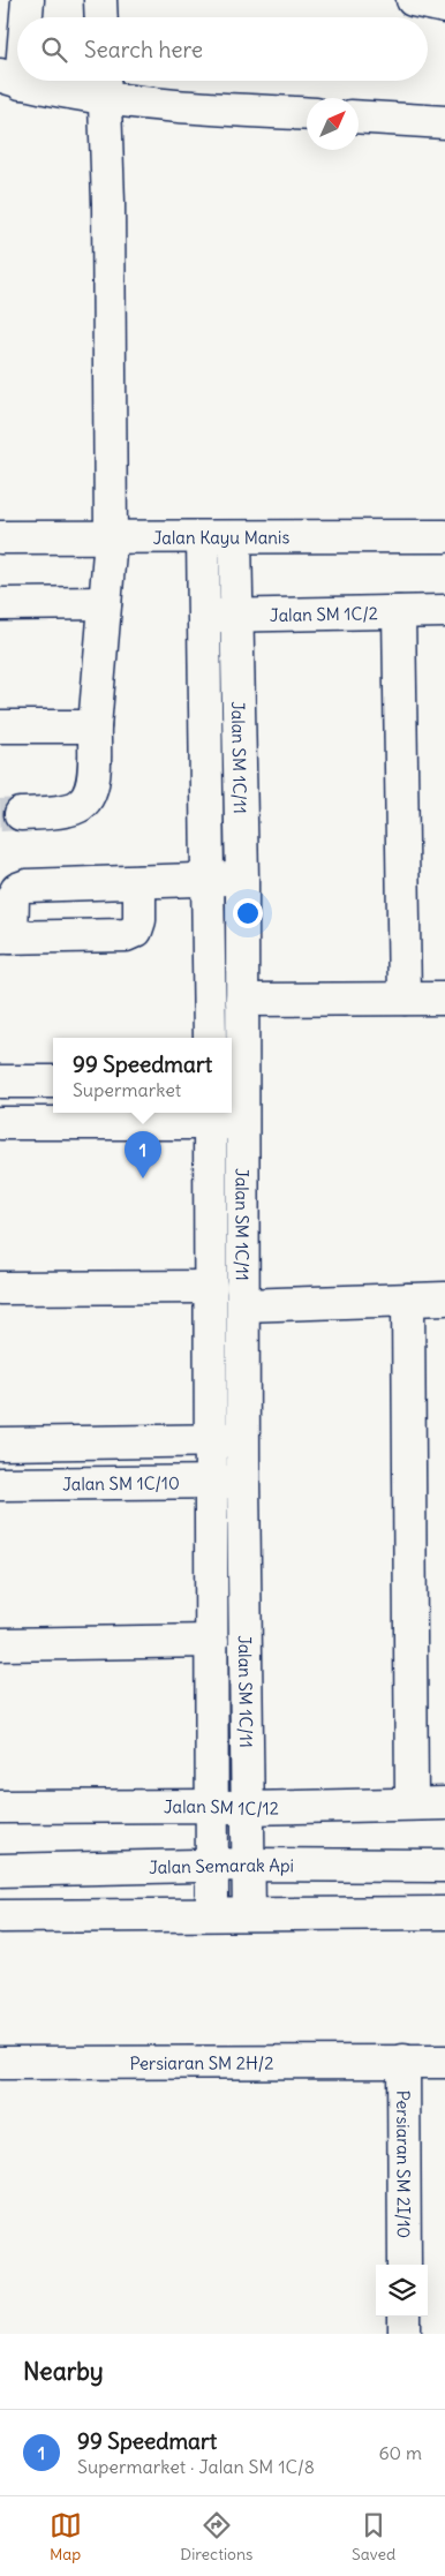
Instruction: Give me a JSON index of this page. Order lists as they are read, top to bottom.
{
  "streets": {
    "street": [
      "Jalan Kayu Manis",
      "Jalan SM 1C/2",
      "Jalan SM 1C/11",
      "Jalan SM 1C/10",
      "Jalan SM 1C/12",
      "Jalan Semarak Api",
      "Persiaran SM 2H/2",
      "Persiaran SM 2I/10"
    ]
  },
  "crossings": [
    ["Jalan Kayu Manis", "Jalan SM 1C/11"],
    ["Jalan SM 1C/2", "Jalan SM 1C/11"],
    ["Jalan SM 1C/11", "Jalan SM 1C/10"],
    ["Jalan SM 1C/11", "Jalan SM 1C/12"],
    ["Jalan SM 1C/11", "Jalan Semarak Api"],
    ["Persiaran SM 2H/2", "Persiaran SM 2I/10"]
  ],
  "north": "top right",
  "page": {
    "search": "Search here",
    "popup": ["99 Speedmart", "Supermarket"],
    "pins": "1",
    "heading": "Nearby",
    "list": [
      {
        "mark": "1",
        "name": "99 Speedmart",
        "note": "Supermarket · Jalan SM 1C/8",
        "value": "60 m"
      }
    ],
    "nav": ["Map", "Directions", "Saved"]
  }
}
